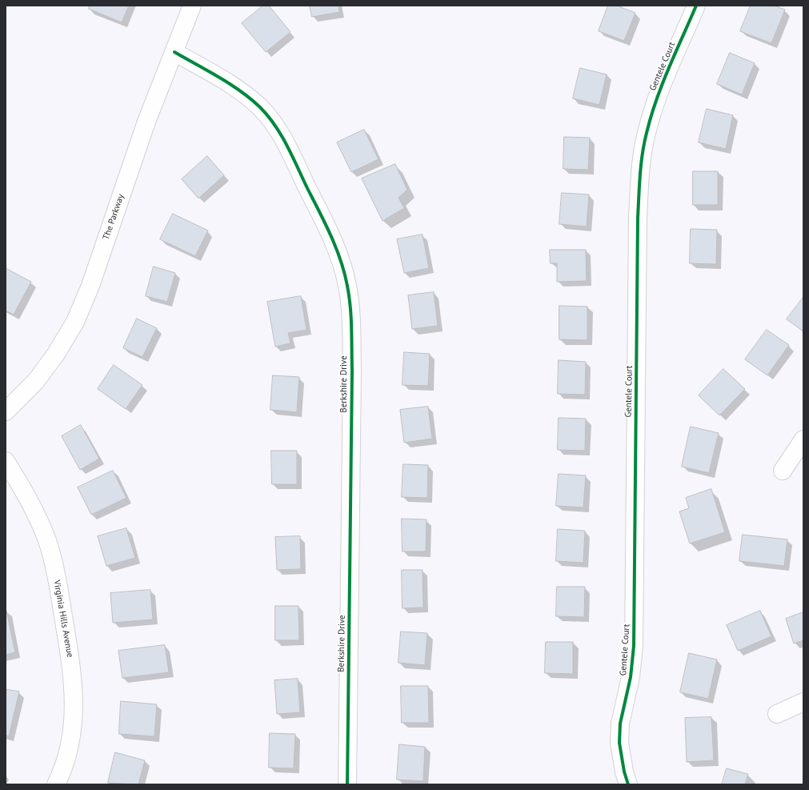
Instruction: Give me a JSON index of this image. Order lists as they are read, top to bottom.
{
  "streets": {
    "street": [
      "Gentele Court",
      "The Parkway",
      "Berkshire Drive",
      "Virginia Hills Avenue"
    ]
  },
  "crossings": [
    ["The Parkway", "Berkshire Drive"]
  ]
}
